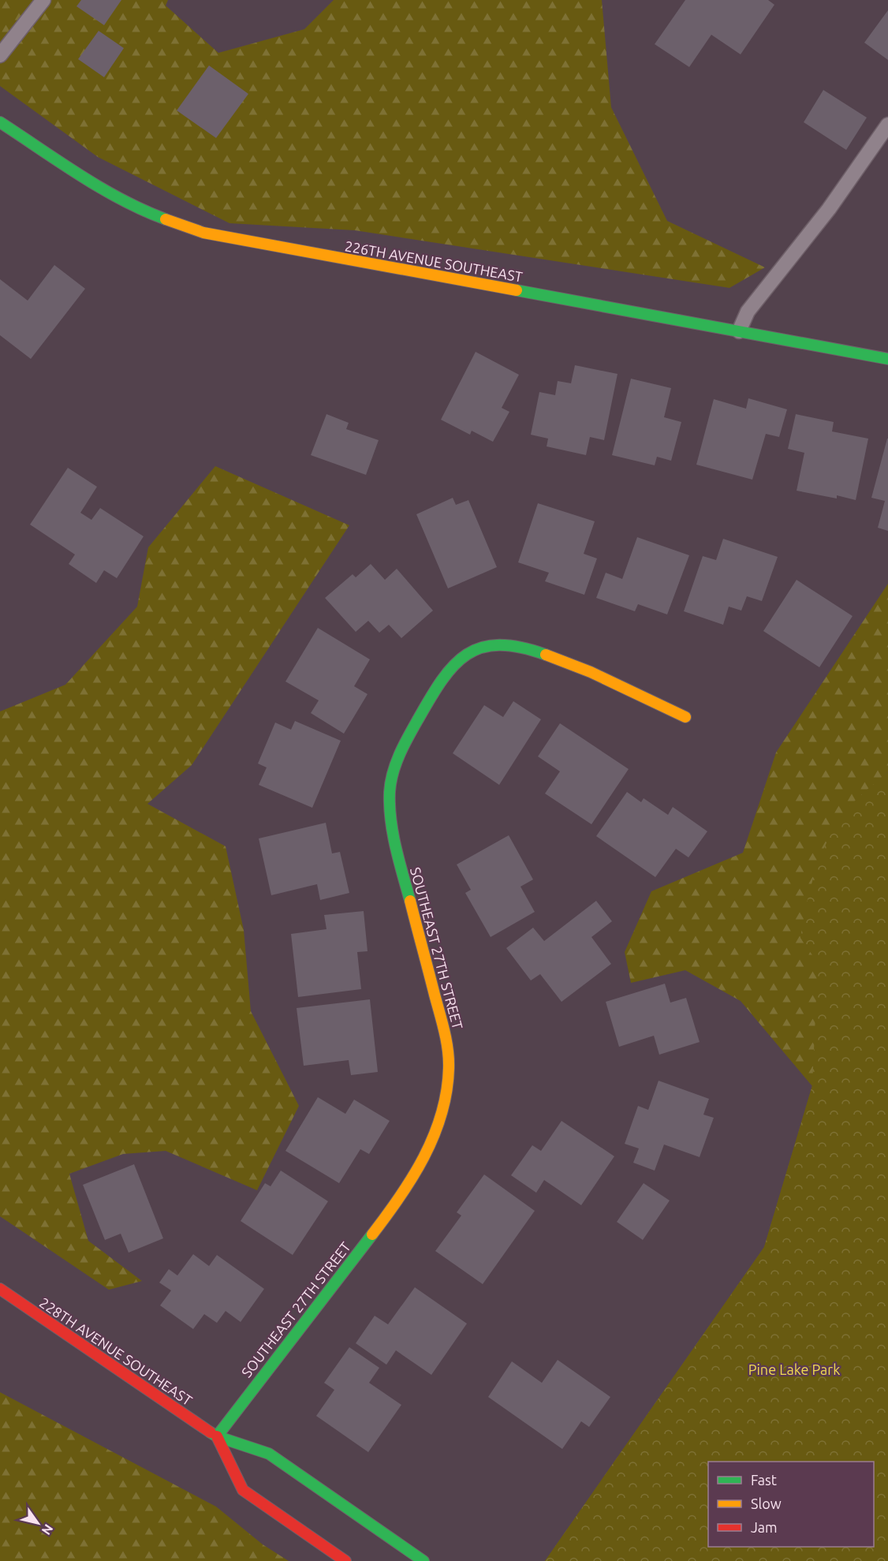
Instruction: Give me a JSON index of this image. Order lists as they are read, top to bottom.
{
  "streets": {
    "street": ["226TH AVENUE SOUTHEAST", "SOUTHEAST 27TH STREET", "228TH AVENUE SOUTHEAST"]
  },
  "crossings": [
    ["SOUTHEAST 27TH STREET", "228TH AVENUE SOUTHEAST"]
  ],
  "parks": ["Pine Lake Park"],
  "legend": ["Fast", "Slow", "Jam"],
  "north": "bottom right"
}
